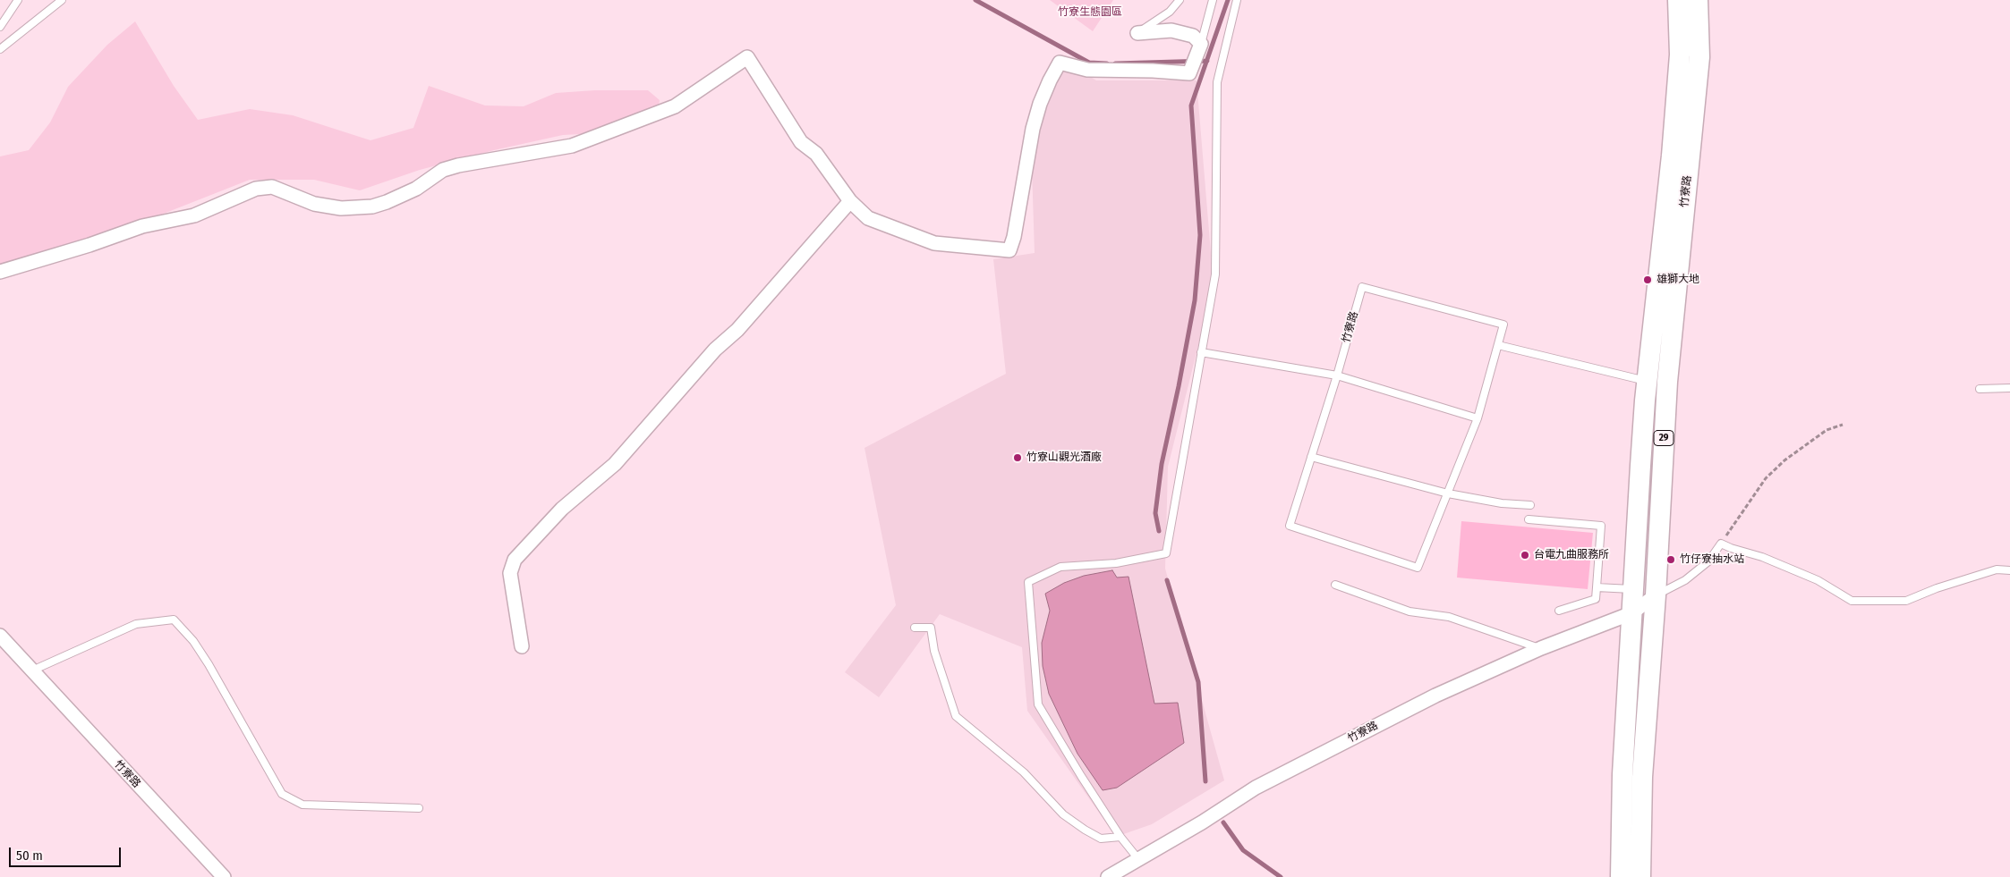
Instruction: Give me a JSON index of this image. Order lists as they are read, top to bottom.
{
  "streets": {
    "main road": ["竹寮路", "29"]
  },
  "parks": ["竹寮生態園區"],
  "places": [
    "雄獅大地",
    "竹寮山觀光酒廠",
    "台電九曲服務所",
    "竹仔寮抽水站"
  ],
  "scale_bar": "50 m"
}
